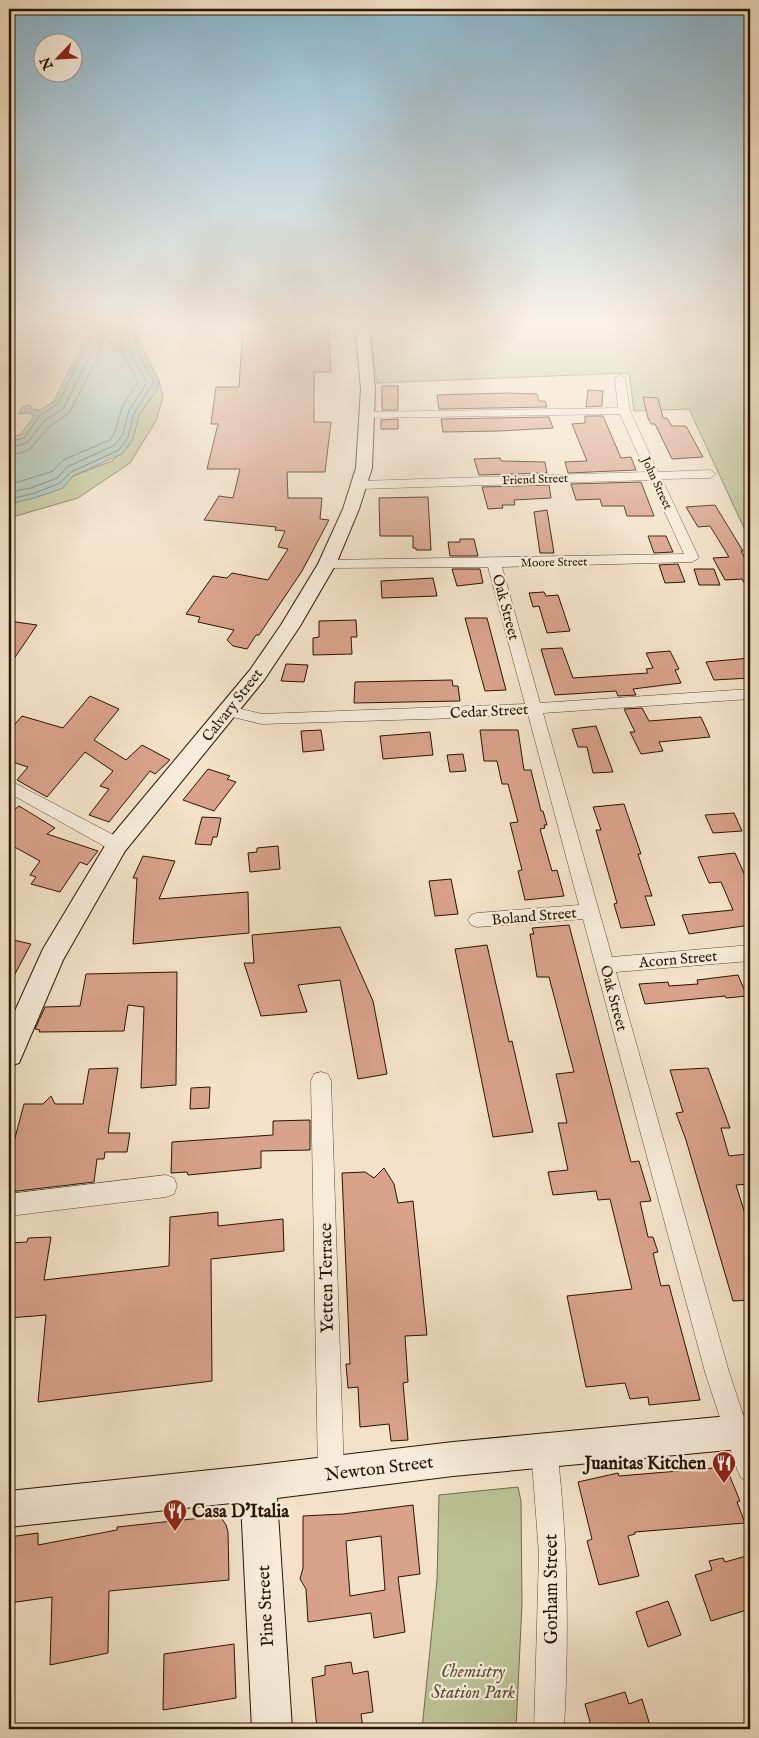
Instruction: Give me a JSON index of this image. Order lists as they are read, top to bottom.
{
  "streets": {
    "street": [
      "Friend Street",
      "John Street",
      "Moore Street",
      "Oak Street",
      "Calvary Street",
      "Cedar Street",
      "Boland Street",
      "Acorn Street",
      "Yetten Terrace",
      "Newton Street",
      "Gorham Street",
      "Pine Street"
    ]
  },
  "crossings": [
    ["Friend Street", "John Street"],
    ["Friend Street", "Calvary Street"],
    ["John Street", "Moore Street"],
    ["Moore Street", "Oak Street"],
    ["Moore Street", "Calvary Street"],
    ["Oak Street", "Cedar Street"],
    ["Oak Street", "Boland Street"],
    ["Oak Street", "Acorn Street"],
    ["Oak Street", "Newton Street"],
    ["Calvary Street", "Cedar Street"],
    ["Yetten Terrace", "Newton Street"],
    ["Newton Street", "Gorham Street"],
    ["Newton Street", "Pine Street"]
  ],
  "parks": ["Chemistry Station Park"],
  "places": {
    "restaurant": ["Juanitas Kitchen", "Casa D'Italia"]
  },
  "north": "bottom left"
}
